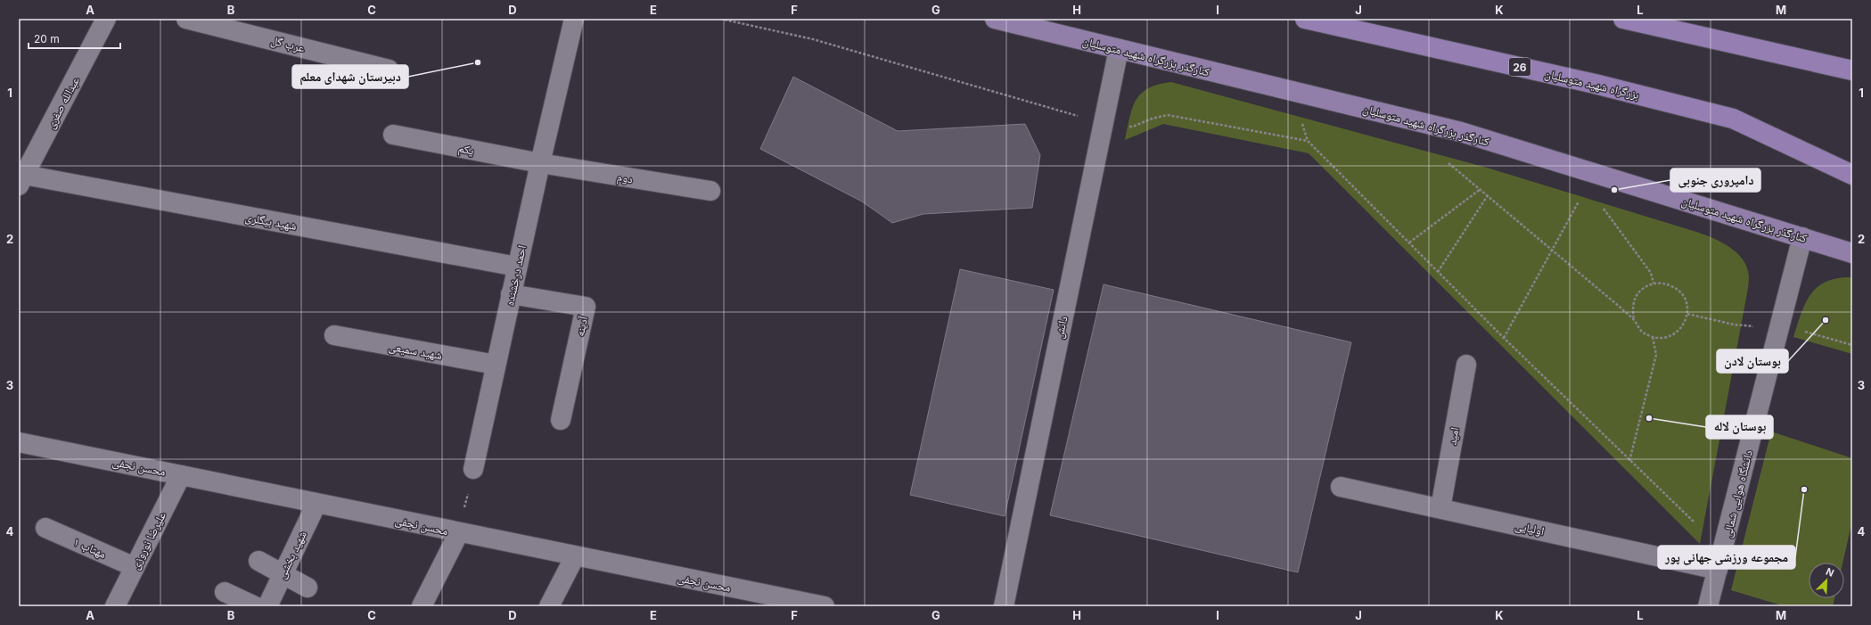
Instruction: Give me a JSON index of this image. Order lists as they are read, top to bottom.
{
  "streets": {
    "highway": ["26", "بزرگراه شهید متوسلیان"],
    "main road": ["کنارگذر بزرگراه شهید متوسلیان"],
    "street": [
      "عرب گل",
      "عبدالله صفری",
      "یکم",
      "دوم",
      "شهید بیگلری",
      "احمد درخشنده",
      "آدینه",
      "دانش",
      "شهید سمیعی",
      "امید",
      "محسن نجفی",
      "دانشگاه هوایی شمالی",
      "اولیایی",
      "علیرضا نوروزی",
      "مهتاب ۱",
      "شهید بخشی"
    ]
  },
  "crossings": [
    ["کنارگذر بزرگراه شهید متوسلیان", "دانش"],
    ["کنارگذر بزرگراه شهید متوسلیان", "دانشگاه هوایی شمالی"],
    ["عبدالله صفری", "شهید بیگلری"],
    ["یکم", "دوم"],
    ["یکم", "احمد درخشنده"],
    ["دوم", "احمد درخشنده"],
    ["شهید بیگلری", "احمد درخشنده"],
    ["احمد درخشنده", "آدینه"],
    ["احمد درخشنده", "شهید سمیعی"],
    ["امید", "اولیایی"],
    ["محسن نجفی", "علیرضا نوروزی"],
    ["محسن نجفی", "شهید بخشی"],
    ["دانشگاه هوایی شمالی", "اولیایی"],
    ["علیرضا نوروزی", "مهتاب ۱"]
  ],
  "places": [
    "دبیرستان شهدای معلم",
    "دامپروری جنوبی",
    "بوستان لادن",
    "بوستان لاله",
    "مجموعه ورزشی جهانی پور"
  ],
  "scale_bar": "20 m",
  "north": "top right",
  "grid": {
    "columns": [
      "A",
      "B",
      "C",
      "D",
      "E",
      "F",
      "G",
      "H",
      "I",
      "J",
      "K",
      "L",
      "M"
    ],
    "rows": [
      "1",
      "2",
      "3",
      "4"
    ]
  }
}
